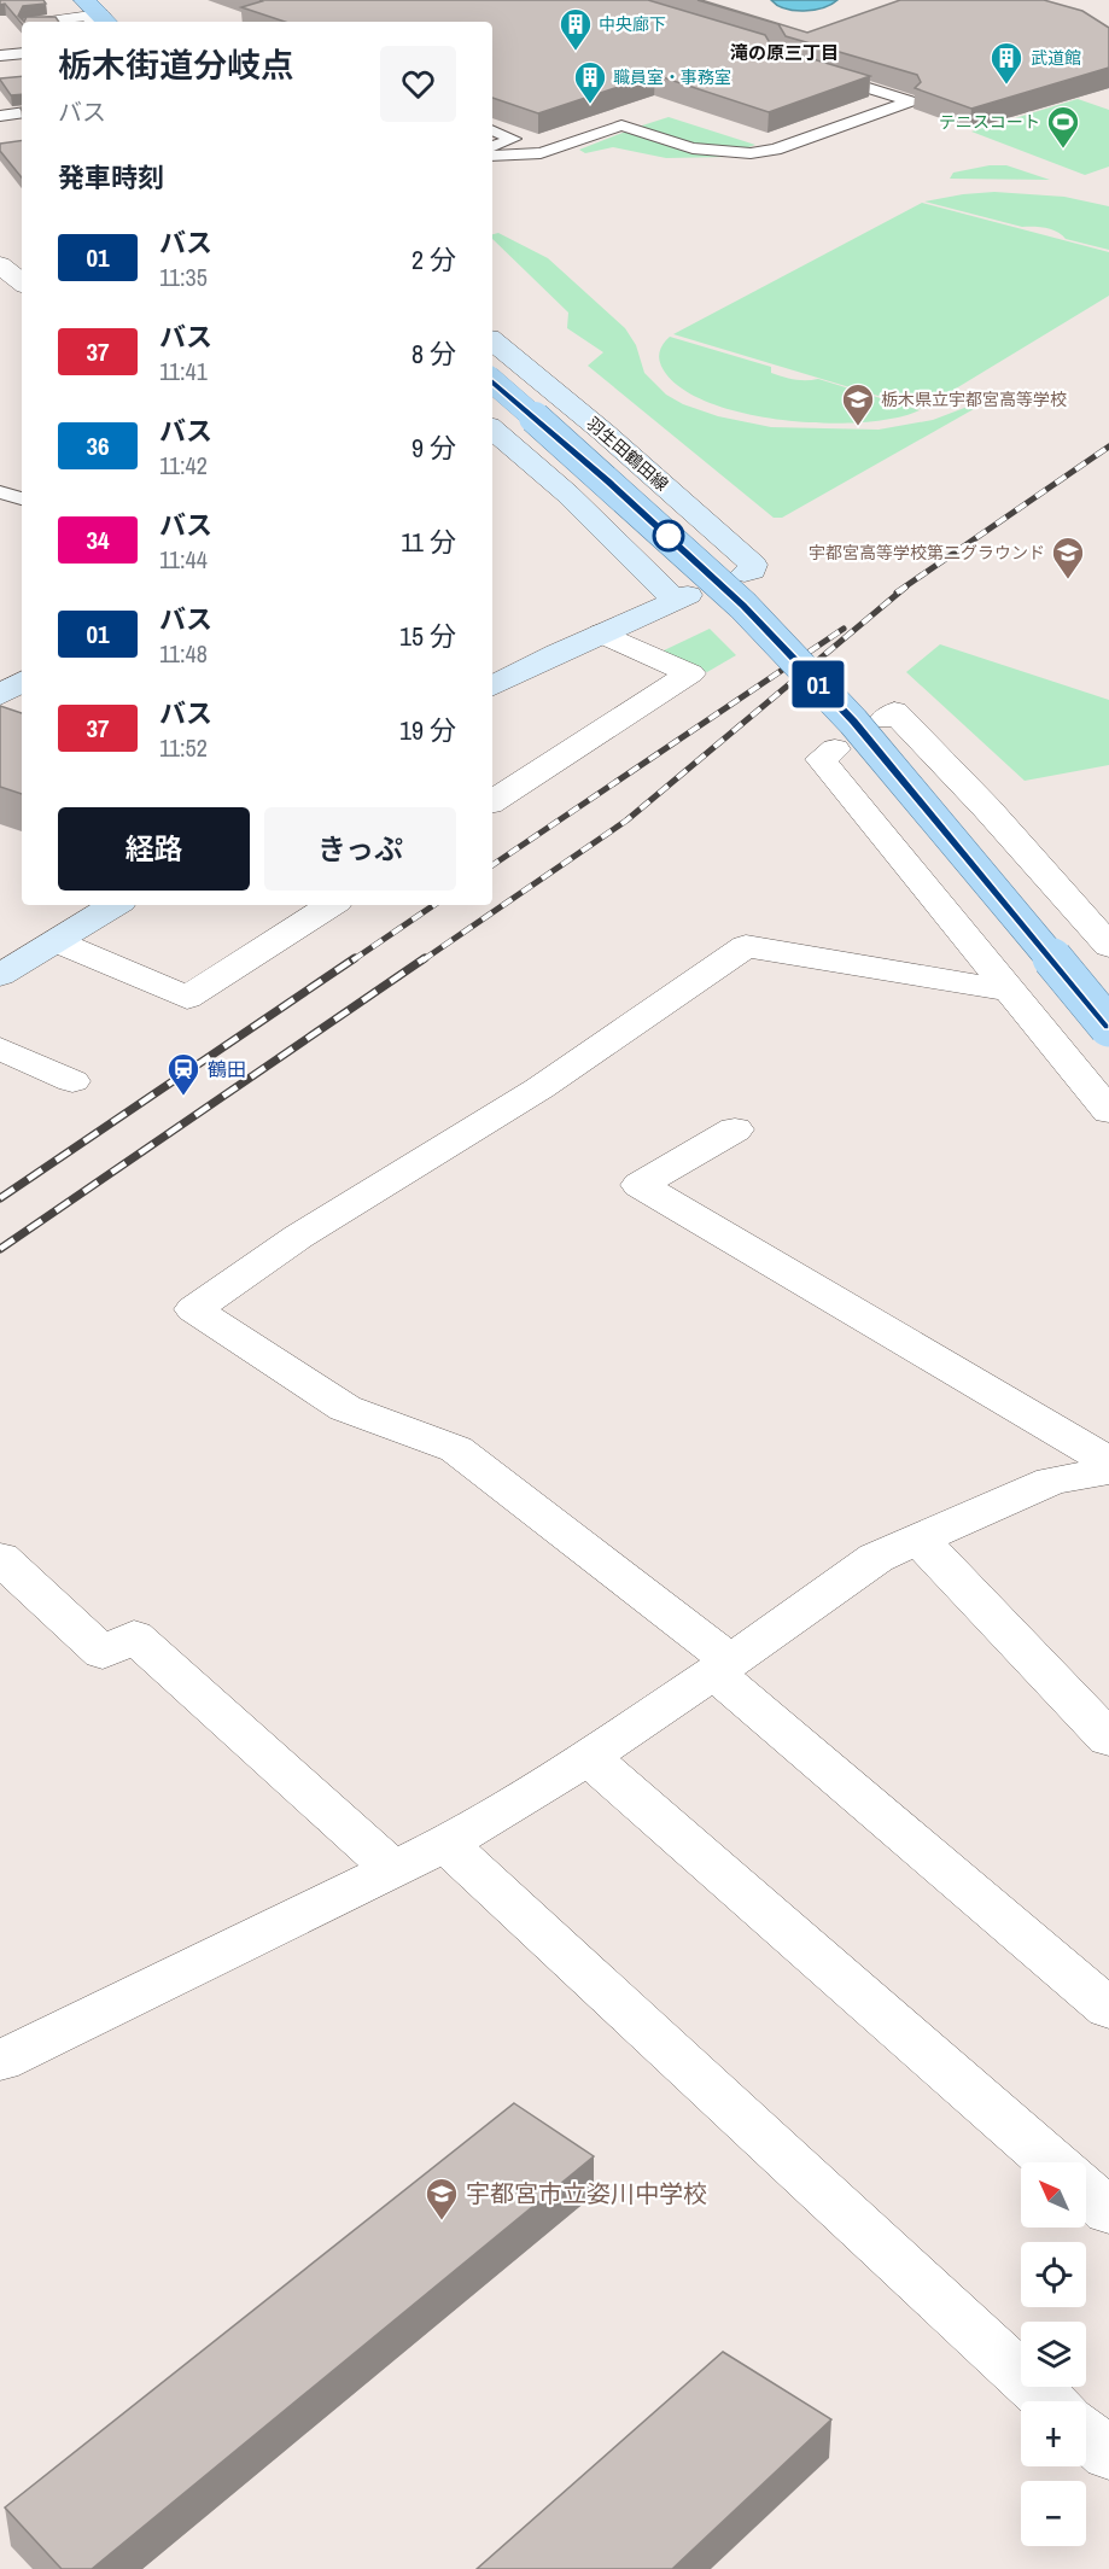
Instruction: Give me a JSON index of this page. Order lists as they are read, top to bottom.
{
  "streets": {
    "main road": ["羽生田鶴田線"]
  },
  "districts": ["滝の原三丁目"],
  "places": {
    "building": ["中央廊下", "武道館", "職員室・事務室"],
    "sports": ["テニスコート"],
    "school or university": ["栃木県立宇都宮高等学校", "宇都宮高等学校第二グラウンド", "宇都宮市立姿川中学校"],
    "station": ["鶴田"]
  },
  "lines": ["bus line 01"],
  "north": "top left",
  "page": {
    "on_map": "01",
    "heading": [
      ["栃木街道分岐点", "バス"],
      "発車時刻"
    ],
    "list": [
      {
        "mark": "01",
        "name": "バス",
        "note": "11:35",
        "value": "2 分"
      },
      {
        "mark": "37",
        "name": "バス",
        "note": "11:41",
        "value": "8 分"
      },
      {
        "mark": "36",
        "name": "バス",
        "note": "11:42",
        "value": "9 分"
      },
      {
        "mark": "34",
        "name": "バス",
        "note": "11:44",
        "value": "11 分"
      },
      {
        "mark": "01",
        "name": "バス",
        "note": "11:48",
        "value": "15 分"
      },
      {
        "mark": "37",
        "name": "バス",
        "note": "11:52",
        "value": "19 分"
      }
    ],
    "buttons": ["経路", "きっぷ"],
    "map_buttons": ["+", "−"]
  }
}
